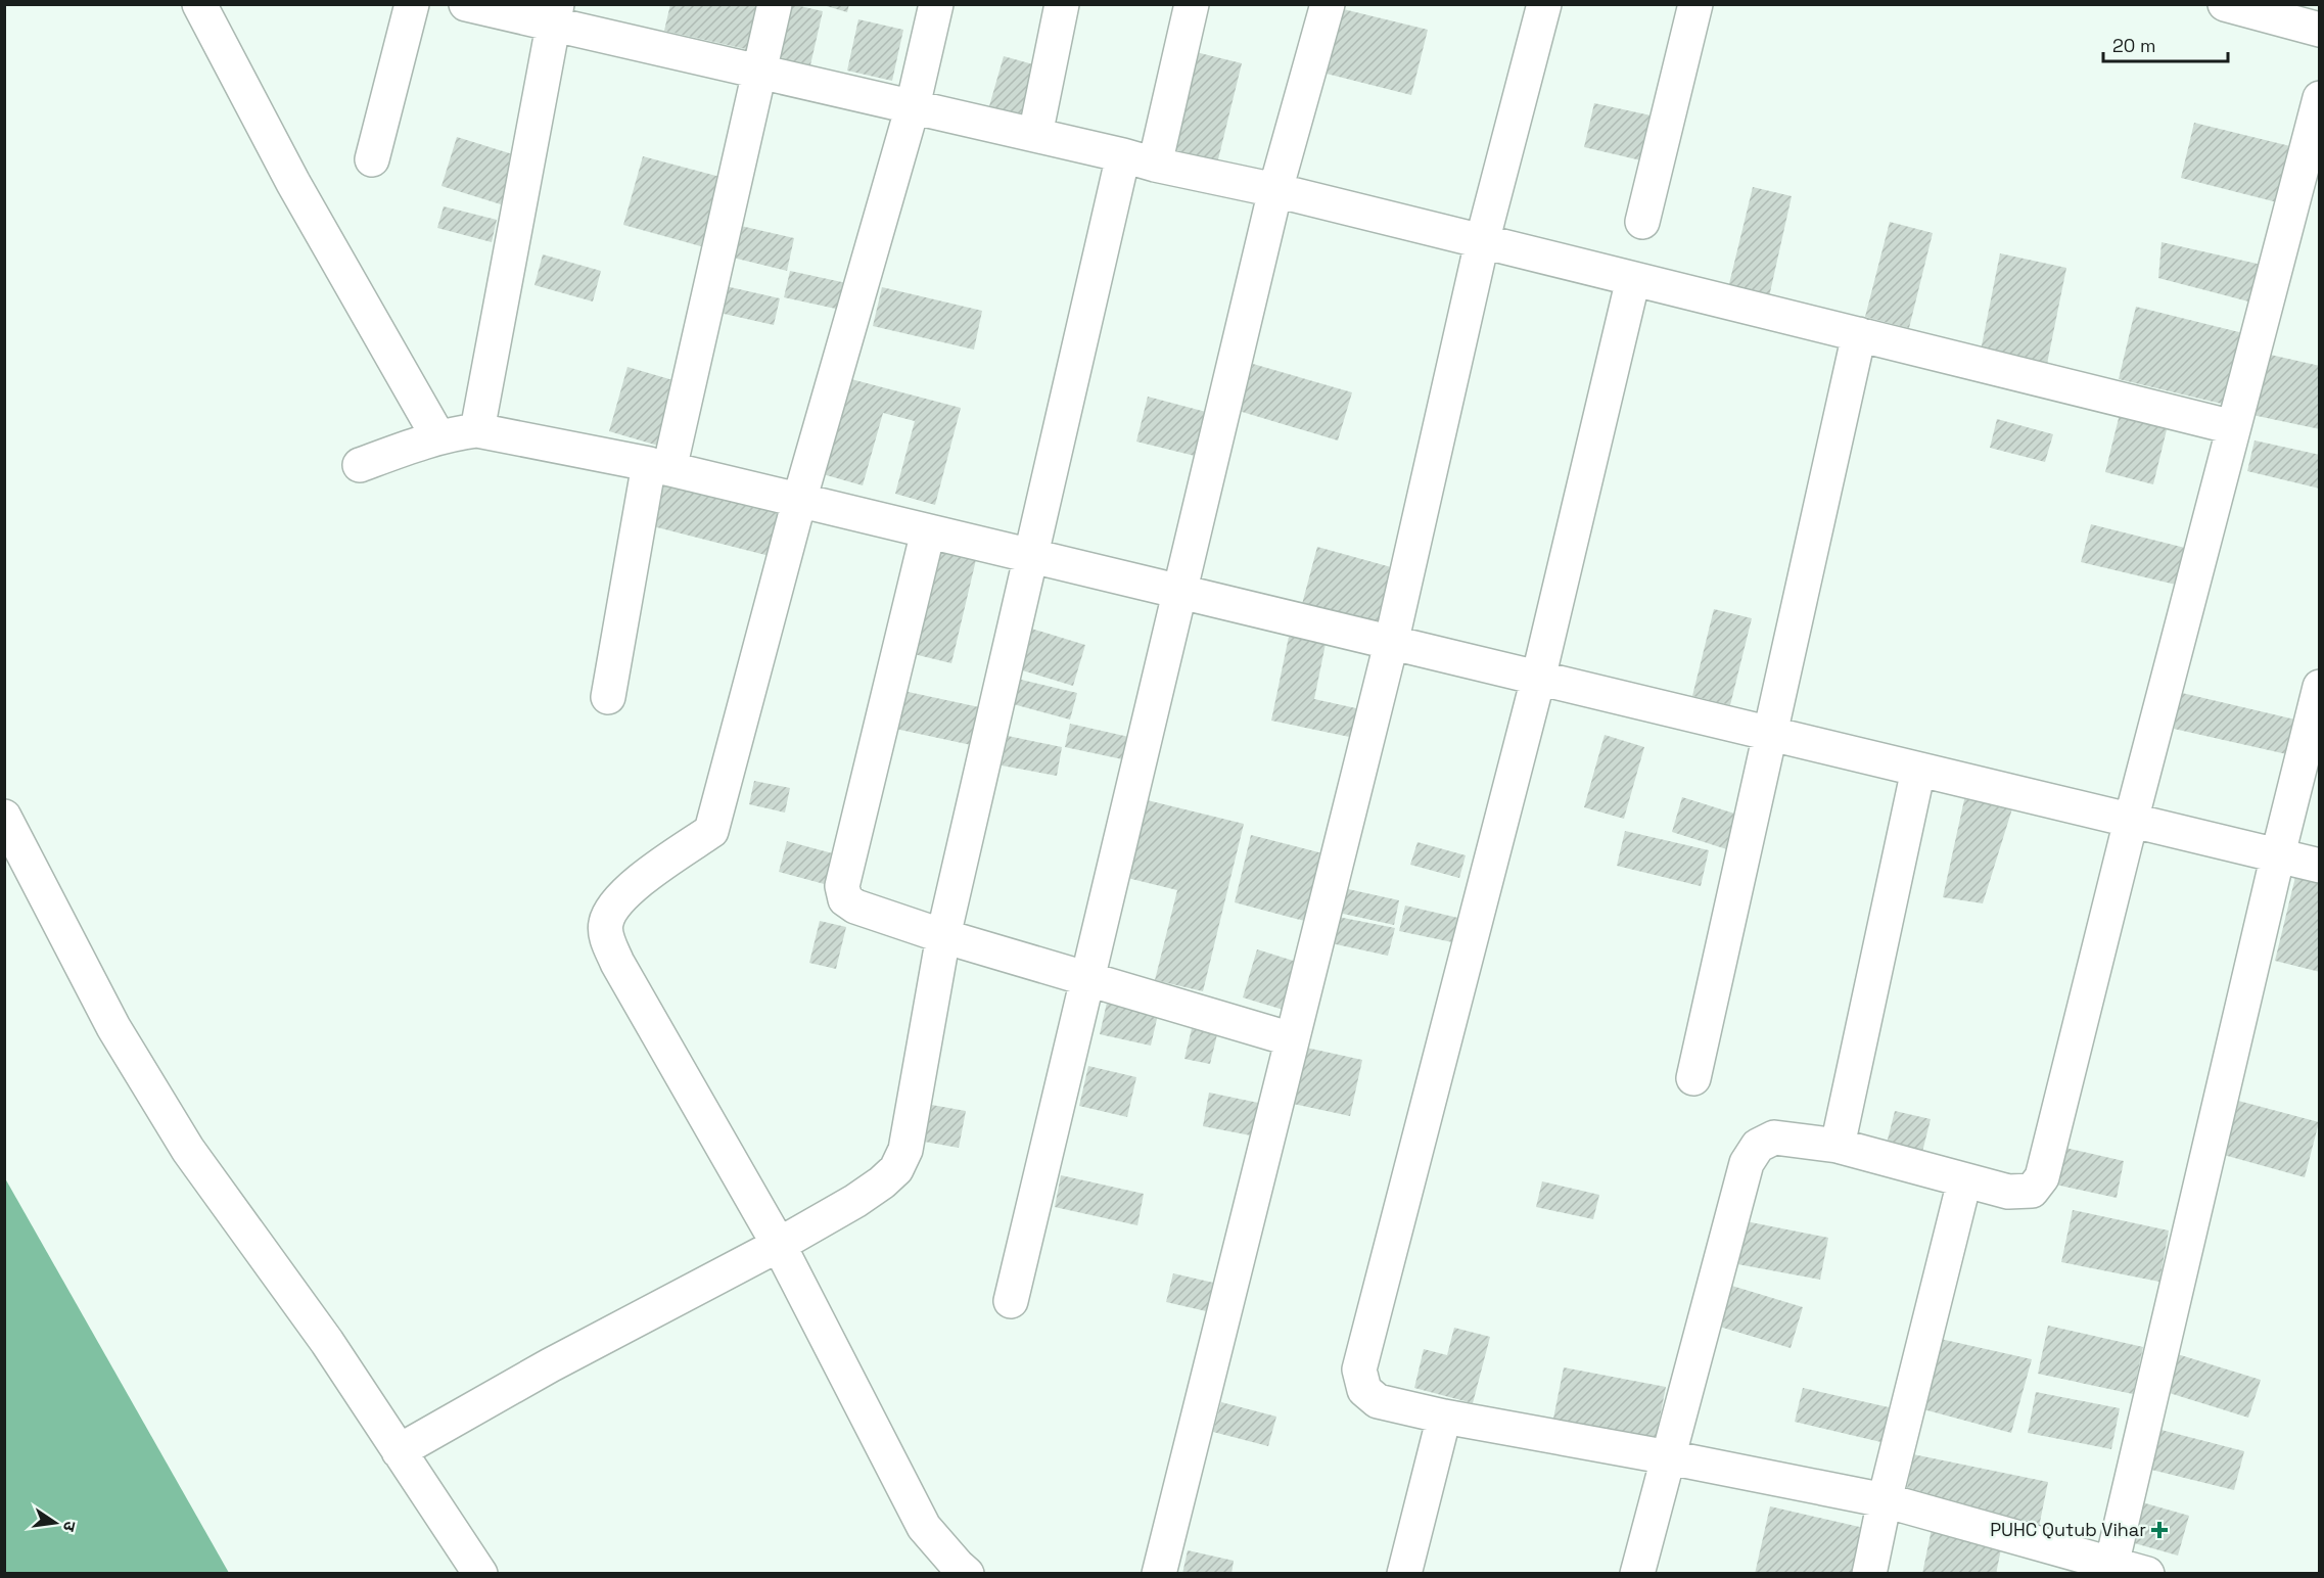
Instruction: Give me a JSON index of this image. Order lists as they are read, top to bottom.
{
  "places": {
    "health": ["PUHC Qutub Vihar"]
  },
  "scale_bar": "20 m",
  "north": "right"
}
